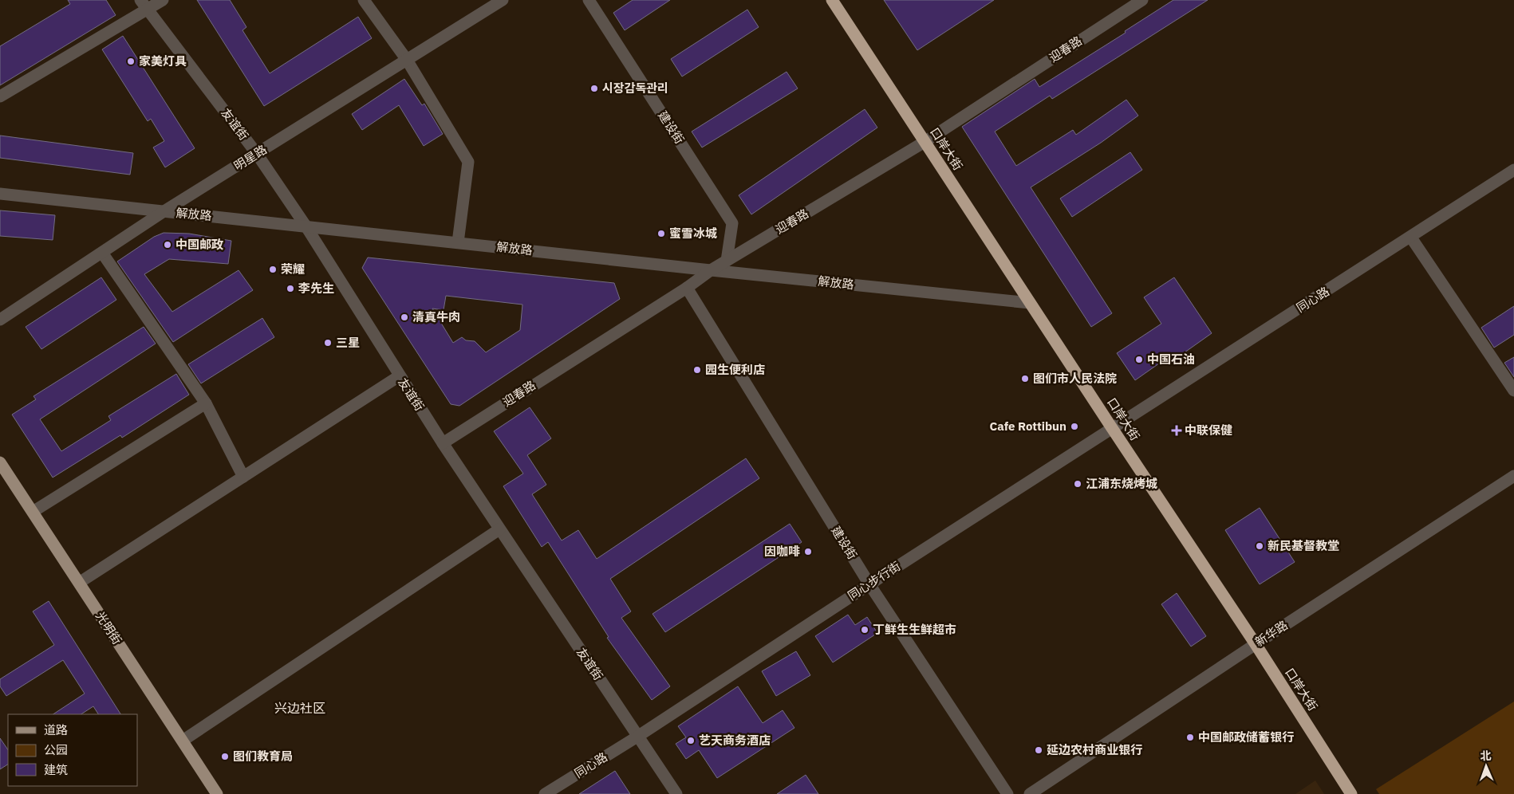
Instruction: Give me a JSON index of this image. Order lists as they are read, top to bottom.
{
  "streets": {
    "highway": ["口岸大街"],
    "main road": ["光明街"],
    "street": [
      "迎春路",
      "友谊街",
      "建设街",
      "明星路",
      "解放路",
      "同心路",
      "同心步行街",
      "新华路"
    ]
  },
  "crossings": [
    ["迎春路", "友谊街"],
    ["迎春路", "建设街"],
    ["迎春路", "口岸大街"],
    ["迎春路", "解放路"],
    ["友谊街", "明星路"],
    ["友谊街", "解放路"],
    ["友谊街", "同心路"],
    ["友谊街", "同心步行街"],
    ["建设街", "同心步行街"],
    ["口岸大街", "解放路"],
    ["口岸大街", "同心路"],
    ["口岸大街", "同心步行街"],
    ["口岸大街", "新华路"],
    ["明星路", "解放路"],
    ["同心路", "同心步行街"]
  ],
  "districts": ["兴边社区"],
  "places": {
    "other": [
      "家美灯具",
      "시장감독관리",
      "蜜雪冰城",
      "中国邮政",
      "荣耀",
      "李先生",
      "清真牛肉",
      "三星",
      "中国石油",
      "园生便利店",
      "图们市人民法院",
      "Cafe Rottibun",
      "江浦东烧烤城",
      "新民基督教堂",
      "因咖啡",
      "丁鲜生生鲜超市",
      "中国邮政储蓄银行",
      "艺天商务酒店",
      "延边农村商业银行",
      "图们教育局"
    ],
    "health": ["中联保健"]
  },
  "legend": ["道路", "公园", "建筑"],
  "north": "top"
}
